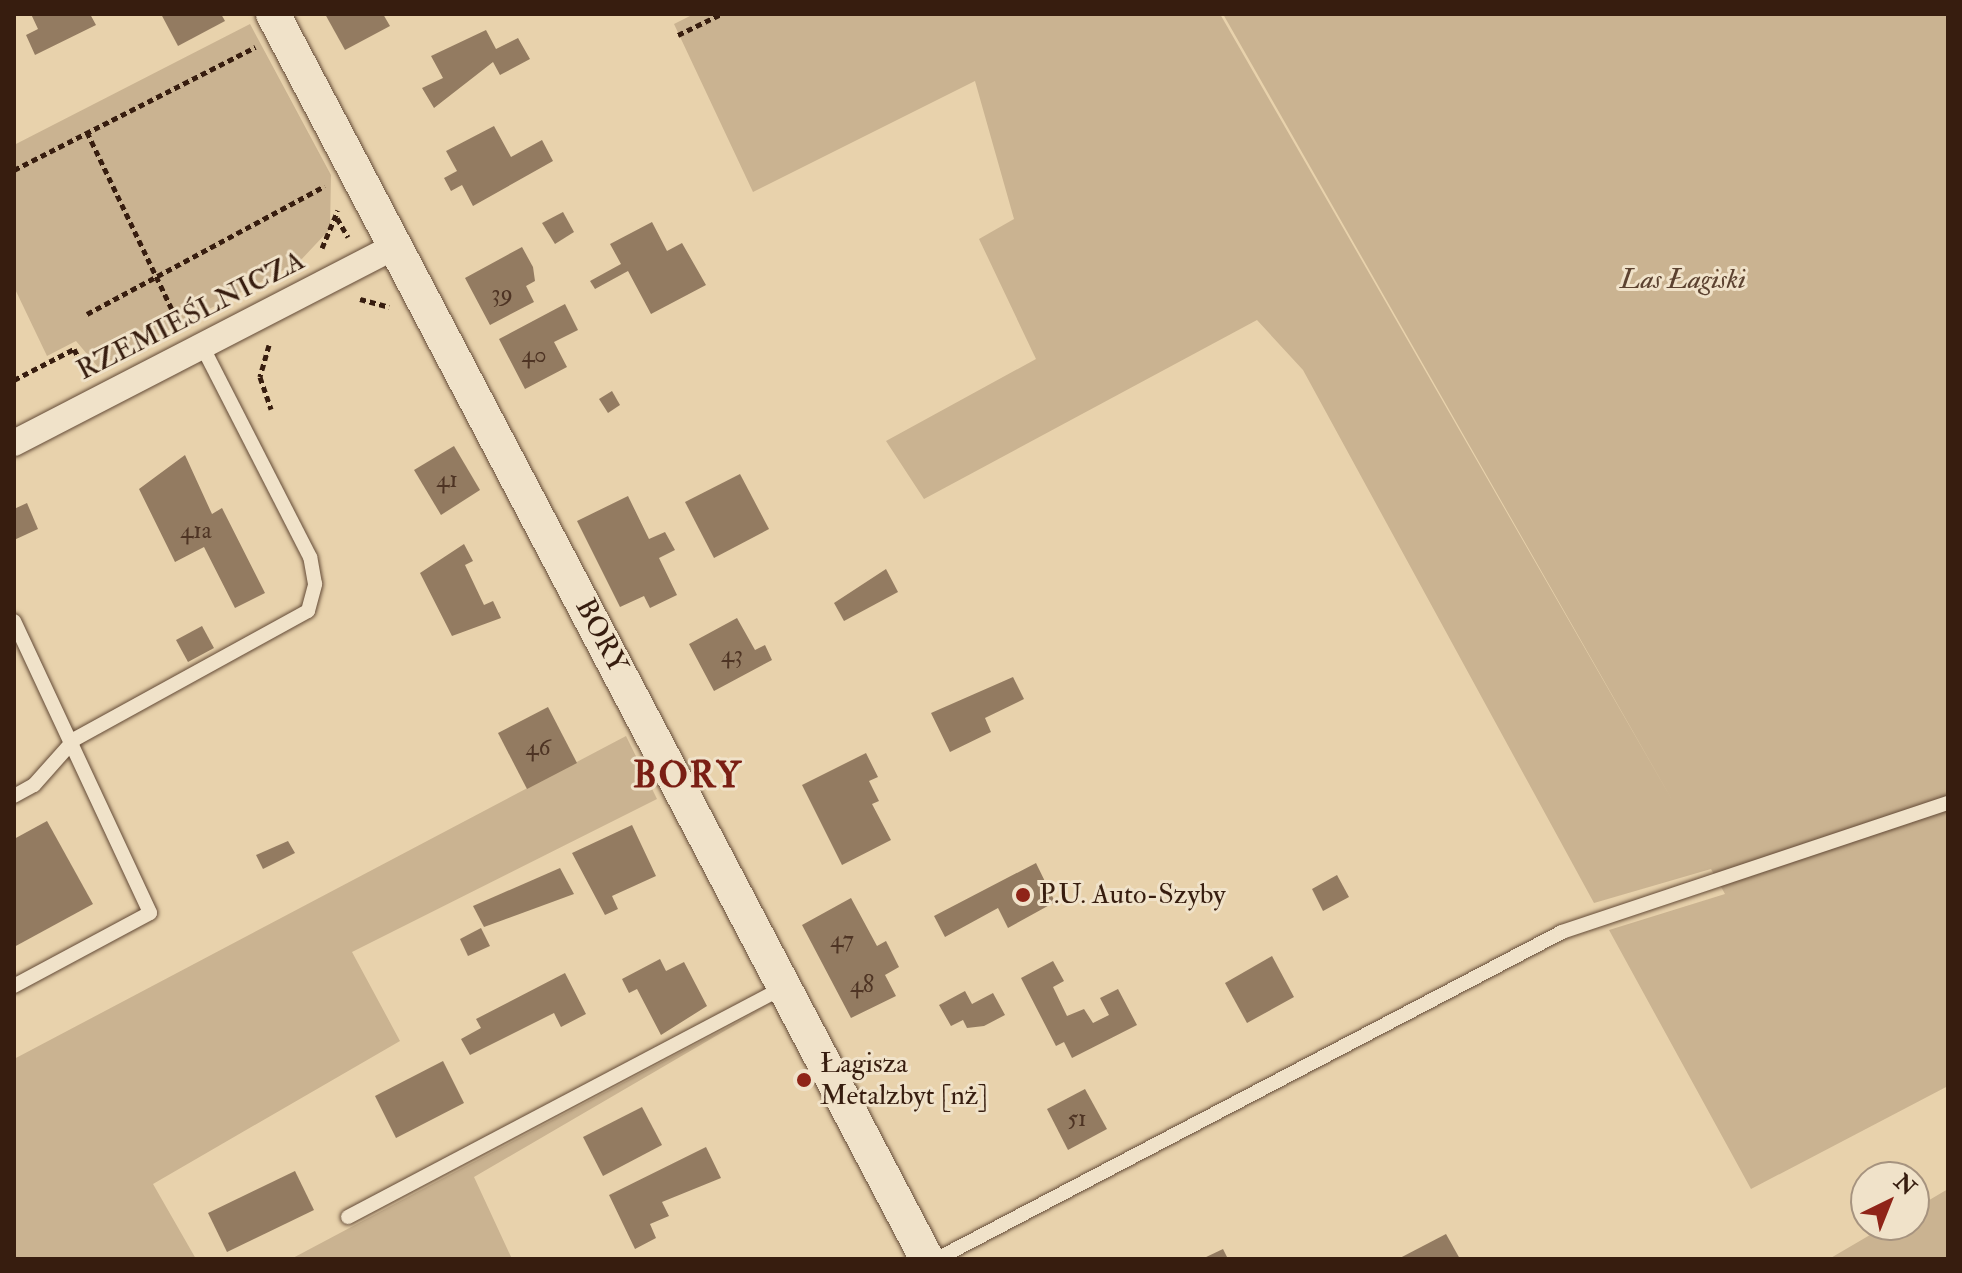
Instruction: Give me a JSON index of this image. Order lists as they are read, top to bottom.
{
  "streets": {
    "street": ["RZEMIEŚLNICZA", "BORY"]
  },
  "crossings": [
    ["RZEMIEŚLNICZA", "BORY"]
  ],
  "districts": ["BORY"],
  "parks": ["Las Łagiski"],
  "places": ["P.U. Auto-Szyby", "Łagisza Metalzbyt [nż]"],
  "house_numbers": [
    "39",
    "40",
    "41",
    "41a",
    "43",
    "46",
    "47",
    "48",
    "51"
  ],
  "north": "top right"
}
